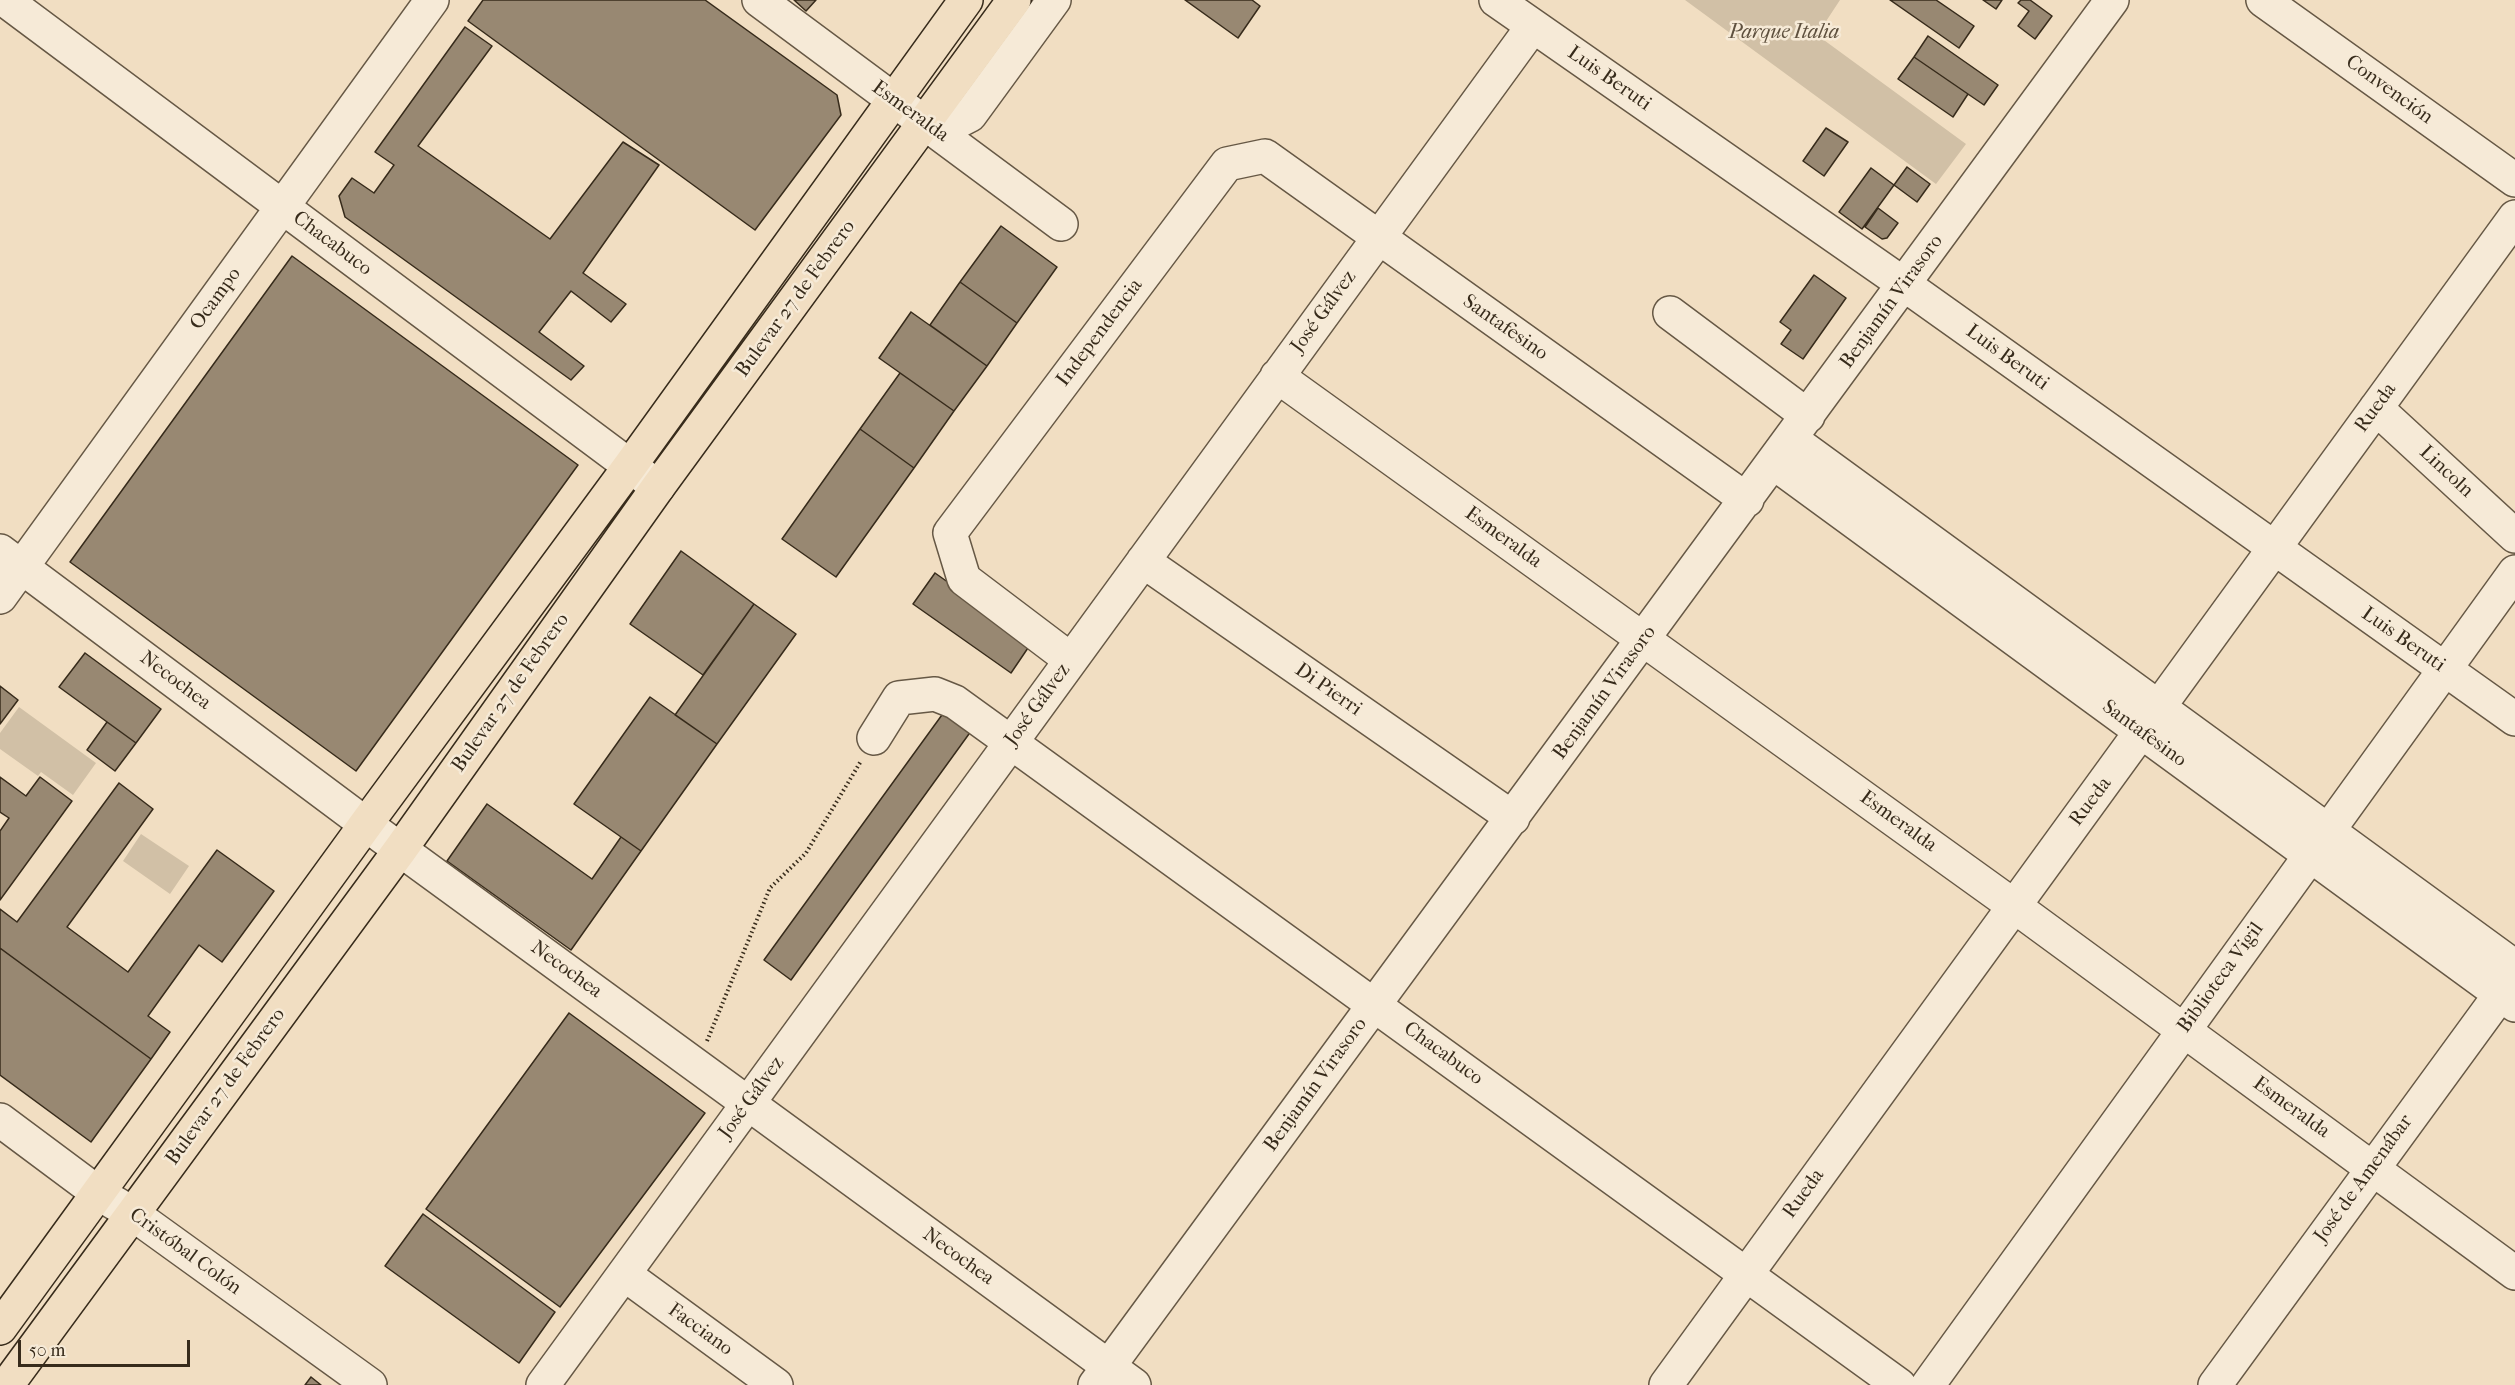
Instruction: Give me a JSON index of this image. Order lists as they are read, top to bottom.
{
  "streets": {
    "main road": ["Bulevar 27 de Febrero"],
    "street": [
      "Luis Beruti",
      "Convención",
      "Esmeralda",
      "Chacabuco",
      "Ocampo",
      "Benjamín Virasoro",
      "José Gálvez",
      "Santafesino",
      "Independencia",
      "Rueda",
      "Lincoln",
      "Necochea",
      "Di Pierri",
      "Biblioteca Vigil",
      "José de Amenábar",
      "Cristóbal Colón",
      "Facciano"
    ]
  },
  "crossings": [
    ["Luis Beruti", "Benjamín Virasoro"],
    ["Luis Beruti", "José Gálvez"],
    ["Luis Beruti", "Rueda"],
    ["Luis Beruti", "Biblioteca Vigil"],
    ["Esmeralda", "Bulevar 27 de Febrero"],
    ["Esmeralda", "Benjamín Virasoro"],
    ["Esmeralda", "José Gálvez"],
    ["Esmeralda", "Rueda"],
    ["Esmeralda", "Biblioteca Vigil"],
    ["Esmeralda", "José de Amenábar"],
    ["Chacabuco", "Ocampo"],
    ["Chacabuco", "Bulevar 27 de Febrero"],
    ["Chacabuco", "Benjamín Virasoro"],
    ["Chacabuco", "José Gálvez"],
    ["Chacabuco", "Rueda"],
    ["Ocampo", "Necochea"],
    ["Bulevar 27 de Febrero", "Necochea"],
    ["Bulevar 27 de Febrero", "Cristóbal Colón"],
    ["Benjamín Virasoro", "Santafesino"],
    ["Benjamín Virasoro", "Necochea"],
    ["Benjamín Virasoro", "Di Pierri"],
    ["José Gálvez", "Santafesino"],
    ["José Gálvez", "Independencia"],
    ["José Gálvez", "Necochea"],
    ["José Gálvez", "Di Pierri"],
    ["José Gálvez", "Facciano"],
    ["Santafesino", "Independencia"],
    ["Santafesino", "Rueda"],
    ["Santafesino", "Biblioteca Vigil"],
    ["Santafesino", "José de Amenábar"],
    ["Rueda", "Lincoln"]
  ],
  "parks": ["Parque Italia"],
  "scale_bar": "50 m"
}
